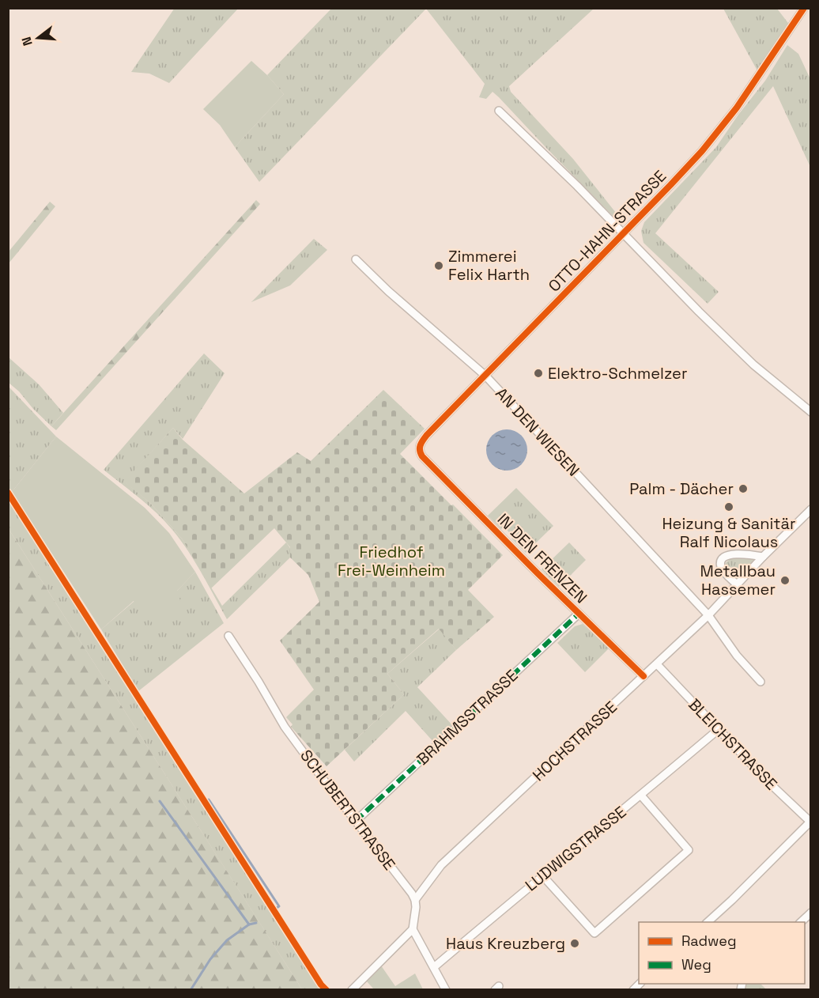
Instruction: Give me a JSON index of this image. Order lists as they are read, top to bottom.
{
  "streets": {
    "street": [
      "OTTO-HAHN-STRASSE",
      "AN DEN WIESEN",
      "IN DEN FRENZEN",
      "BRAHMSSTRASSE",
      "HOCHSTRASSE",
      "BLEICHSTRASSE",
      "SCHUBERTSTRASSE",
      "LUDWIGSTRASSE"
    ]
  },
  "crossings": [
    ["OTTO-HAHN-STRASSE", "AN DEN WIESEN"],
    ["OTTO-HAHN-STRASSE", "IN DEN FRENZEN"],
    ["AN DEN WIESEN", "HOCHSTRASSE"],
    ["IN DEN FRENZEN", "BRAHMSSTRASSE"],
    ["IN DEN FRENZEN", "HOCHSTRASSE"],
    ["BRAHMSSTRASSE", "SCHUBERTSTRASSE"],
    ["HOCHSTRASSE", "BLEICHSTRASSE"],
    ["HOCHSTRASSE", "SCHUBERTSTRASSE"],
    ["BLEICHSTRASSE", "LUDWIGSTRASSE"]
  ],
  "parks": ["Friedhof Frei-Weinheim"],
  "places": [
    "Zimmerei Felix Harth",
    "Elektro-Schmelzer",
    "Palm - Dächer",
    "Heizung & Sanitär Ralf Nicolaus",
    "Metallbau Hassemer",
    "Haus Kreuzberg"
  ],
  "legend": ["Radweg", "Weg"],
  "north": "left"
}
